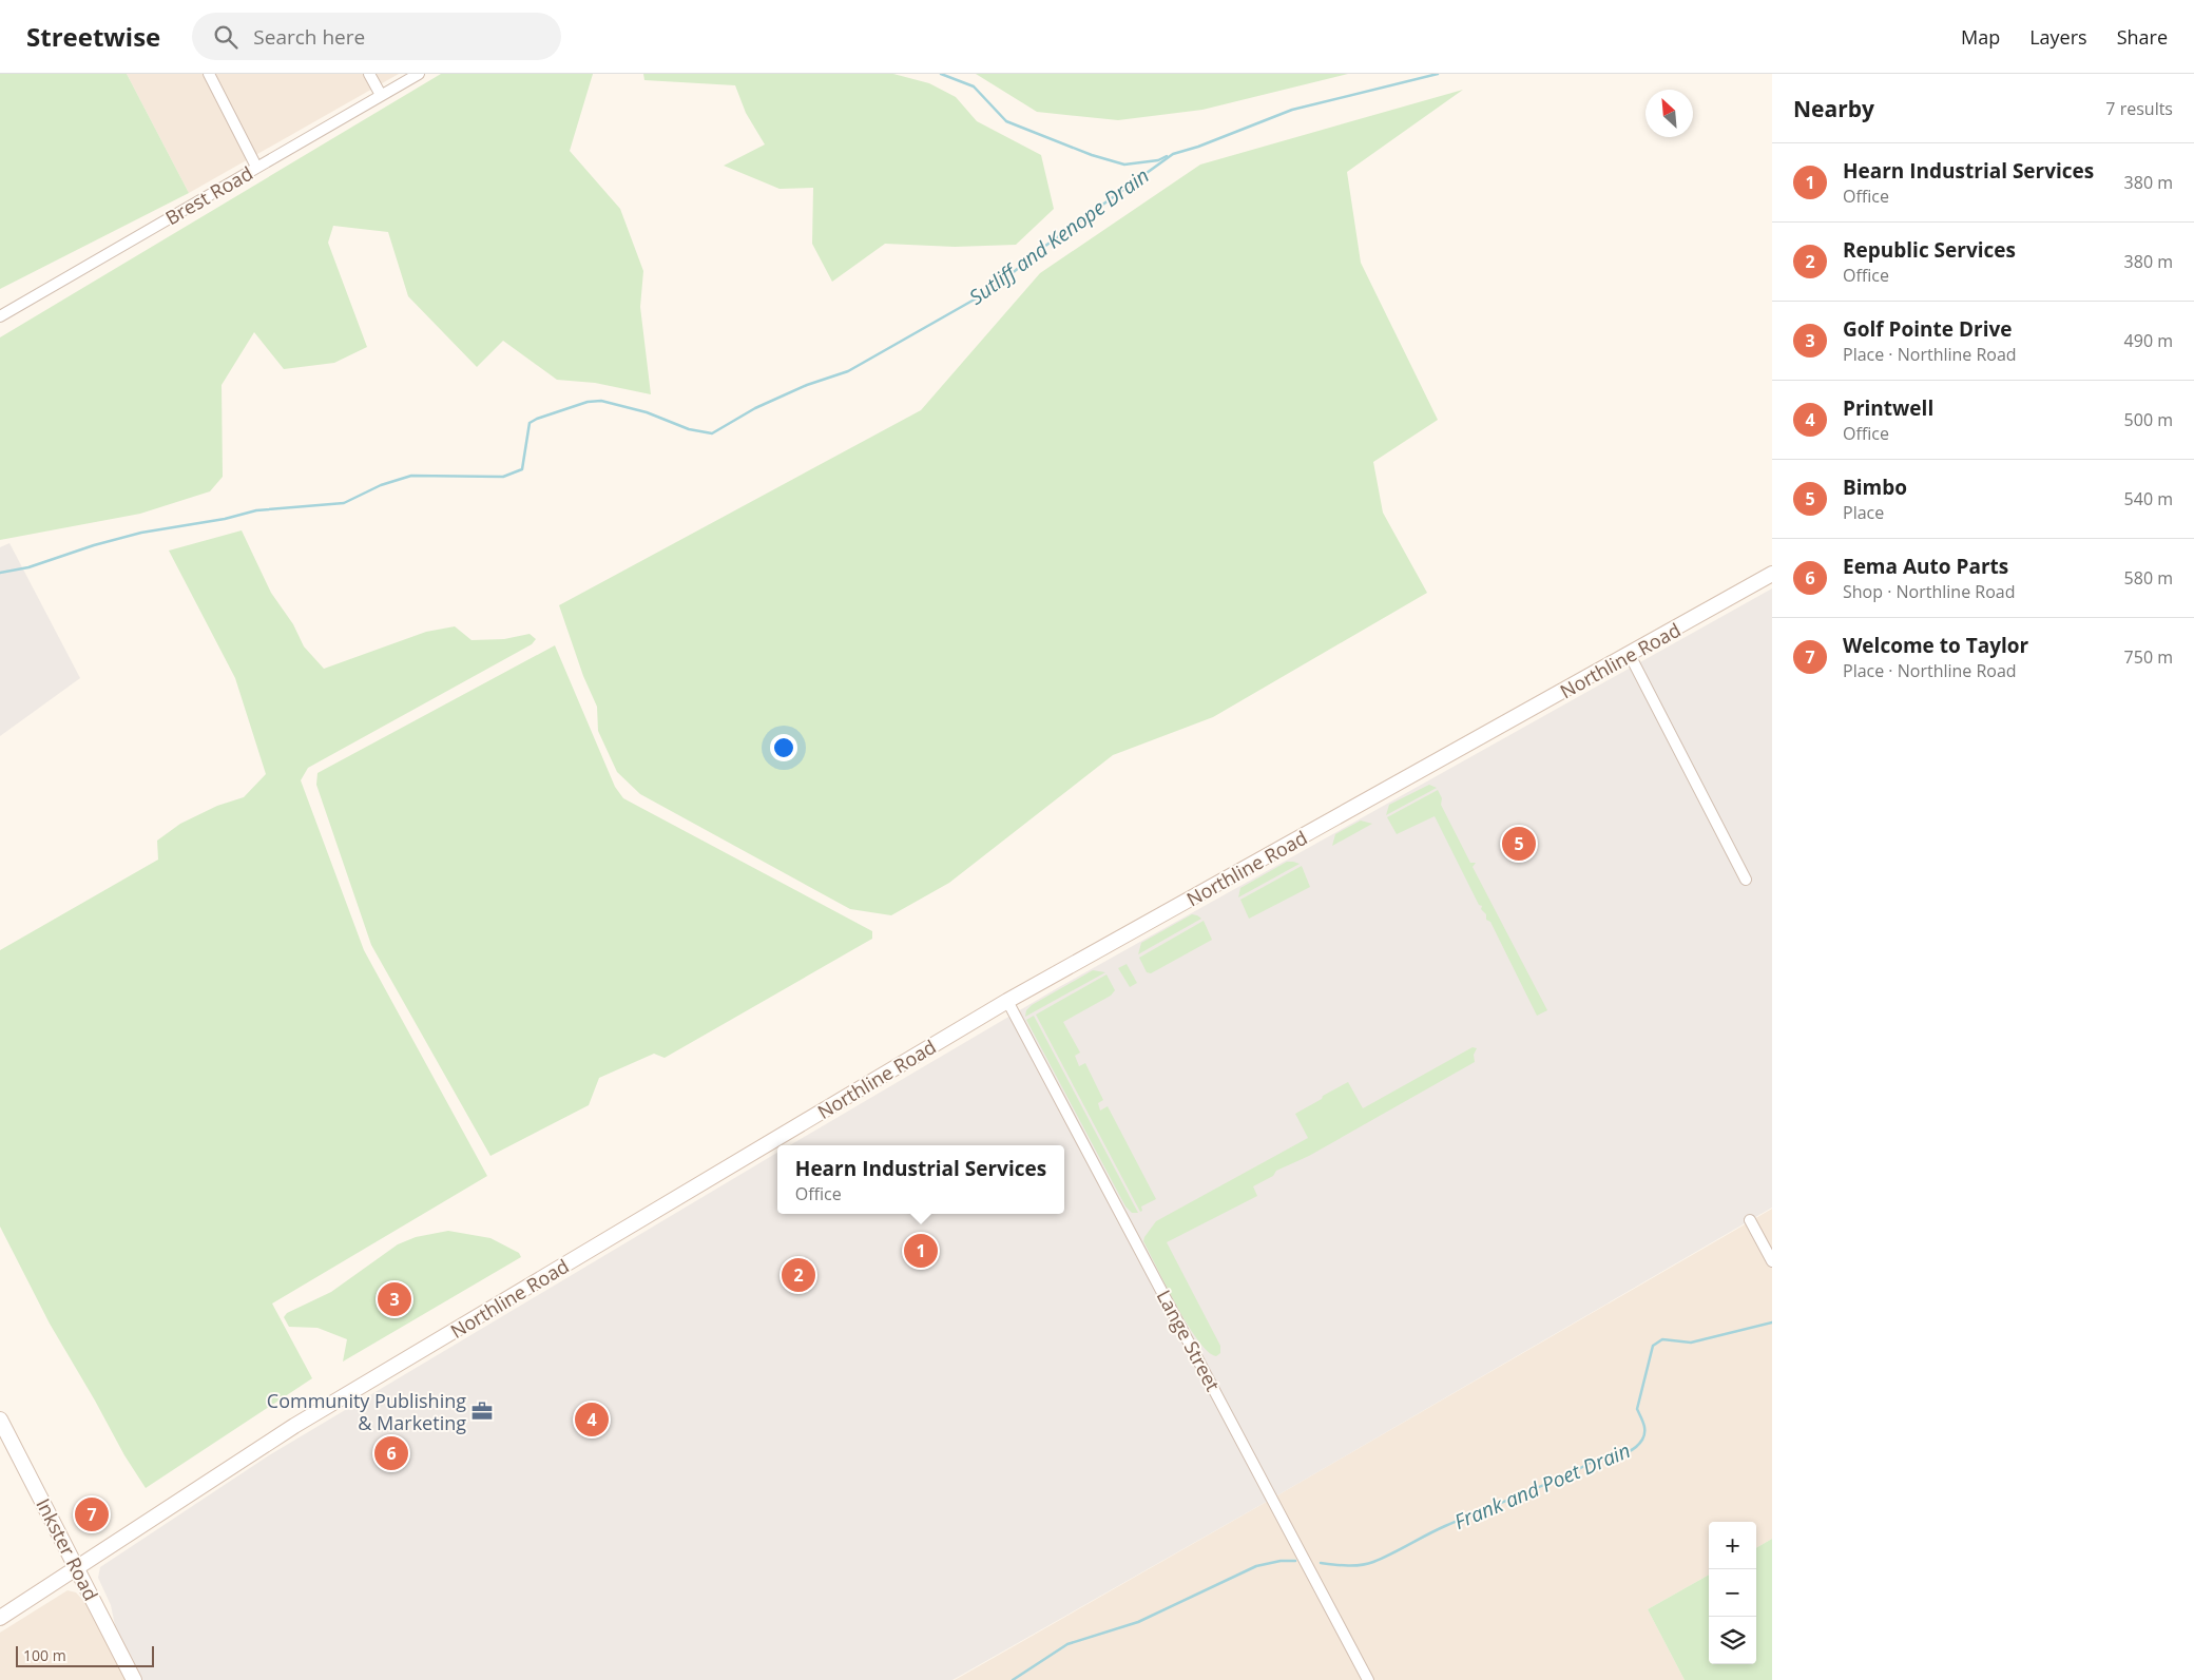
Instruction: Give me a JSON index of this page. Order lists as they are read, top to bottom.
{
  "streets": {
    "main road": ["Northline Road", "Inkster Road"],
    "street": ["Brest Road", "Lange Street"]
  },
  "crossings": [
    ["Northline Road", "Lange Street"],
    ["Northline Road", "Inkster Road"]
  ],
  "water": ["Sutliff and Kenope Drain", "Frank and Poet Drain"],
  "places": {
    "office": ["Community Publishing & Marketing"]
  },
  "scale_bar": "100 m",
  "north": "top left",
  "page": {
    "header": "Streetwise",
    "search": "Search here",
    "nav": ["Map", "Layers", "Share"],
    "heading": ["Nearby", "7 results"],
    "list": [
      {
        "mark": "1",
        "name": "Hearn Industrial Services",
        "note": "Office",
        "value": "380 m"
      },
      {
        "mark": "2",
        "name": "Republic Services",
        "note": "Office",
        "value": "380 m"
      },
      {
        "mark": "3",
        "name": "Golf Pointe Drive",
        "note": "Place · Northline Road",
        "value": "490 m"
      },
      {
        "mark": "4",
        "name": "Printwell",
        "note": "Office",
        "value": "500 m"
      },
      {
        "mark": "5",
        "name": "Bimbo",
        "note": "Place",
        "value": "540 m"
      },
      {
        "mark": "6",
        "name": "Eema Auto Parts",
        "note": "Shop · Northline Road",
        "value": "580 m"
      },
      {
        "mark": "7",
        "name": "Welcome to Taylor",
        "note": "Place · Northline Road",
        "value": "750 m"
      }
    ],
    "pins": [
      "5",
      "1",
      "2",
      "3",
      "4",
      "6",
      "7"
    ],
    "popup": ["Hearn Industrial Services", "Office"],
    "map_buttons": ["+", "−"],
    "scale": "100 m"
  }
}
